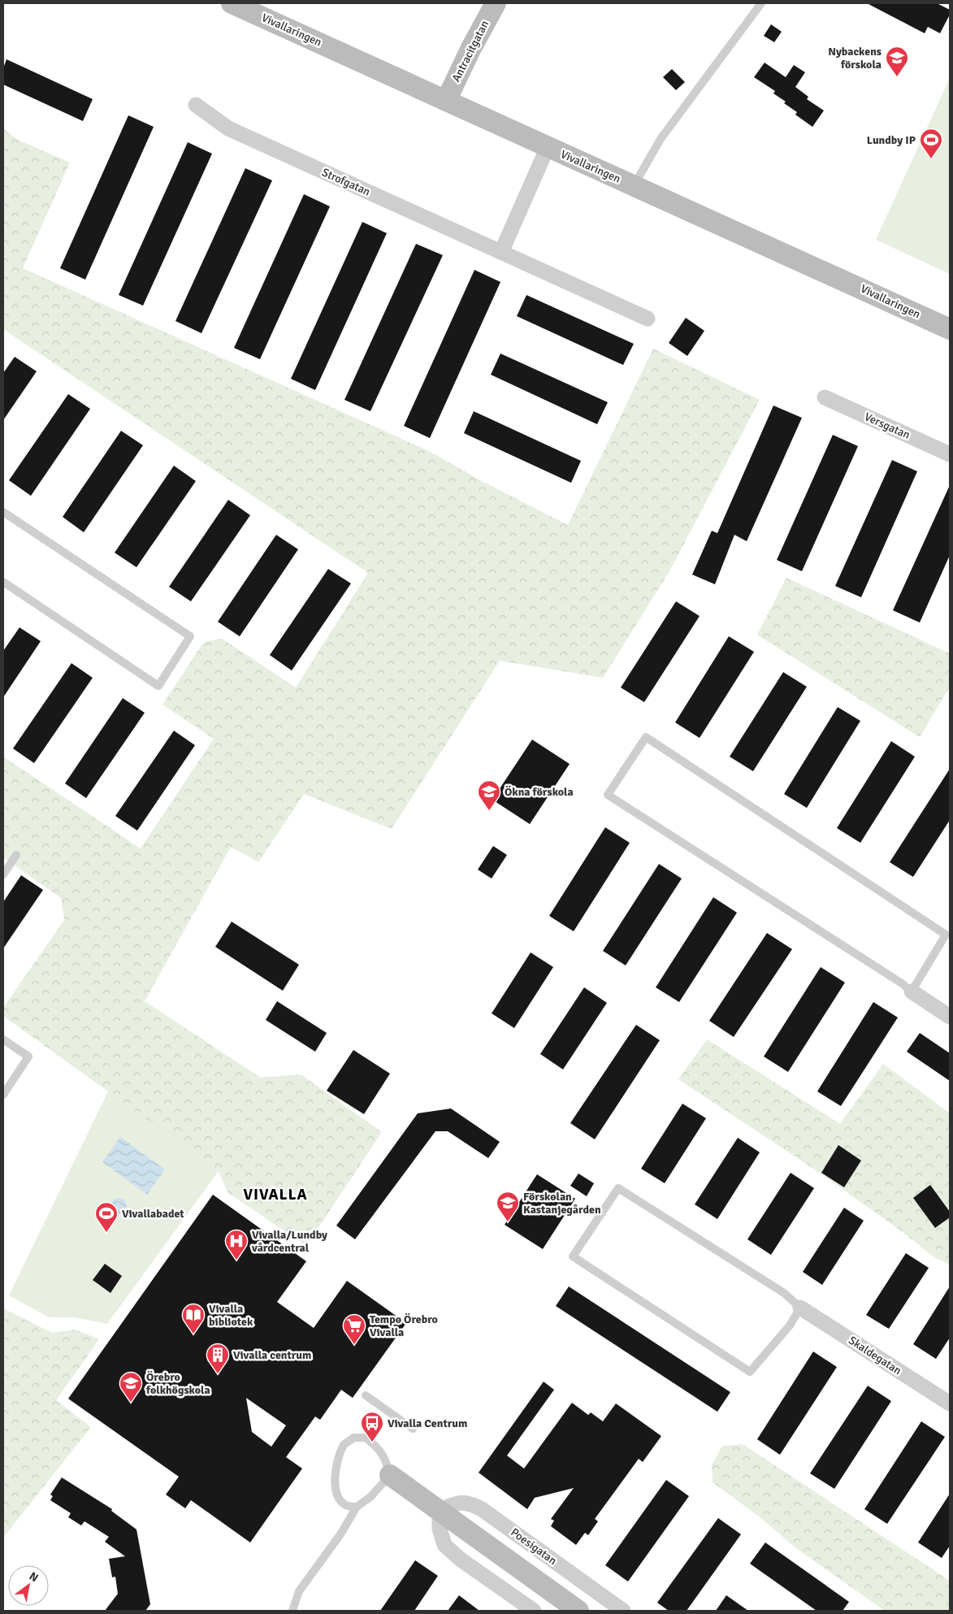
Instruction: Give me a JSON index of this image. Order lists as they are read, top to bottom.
{
  "streets": {
    "street": [
      "Vivallaringen",
      "Antracitgatan",
      "Strofgatan",
      "Versgatan",
      "Skaldegatan",
      "Poesigatan"
    ]
  },
  "crossings": [
    ["Vivallaringen", "Antracitgatan"]
  ],
  "districts": ["VIVALLA"],
  "places": {
    "school or university": [
      "Nybackens förskola",
      "Ökna förskola",
      "Förskolan Kastanjegården",
      "Örebro folkhögskola"
    ],
    "sports": ["Lundby IP", "Vivallabadet"],
    "hospital": ["Vivalla/Lundby vårdcentral"],
    "library": ["Vivalla bibliotek"],
    "supermarket": ["Tempo Örebro Vivalla"],
    "building": ["Vivalla centrum"],
    "bus stop": ["Vivalla Centrum"]
  },
  "north": "top right"
}
